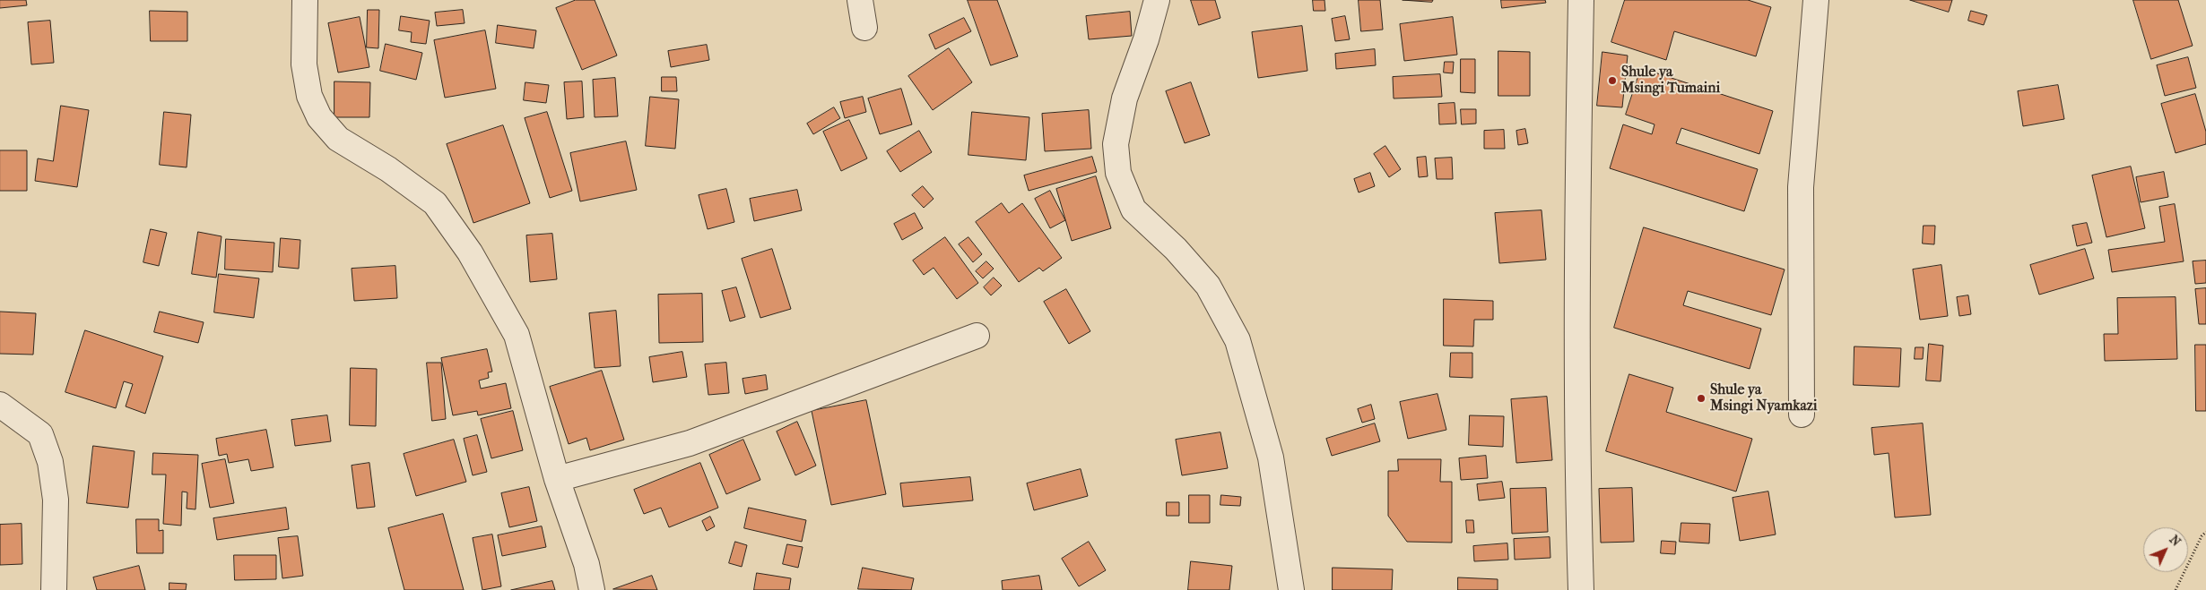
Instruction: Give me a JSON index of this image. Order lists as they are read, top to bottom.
{
  "places": ["Shule ya Msingi Tumaini", "Shule ya Msingi Nyamkazi"],
  "north": "top right"
}
